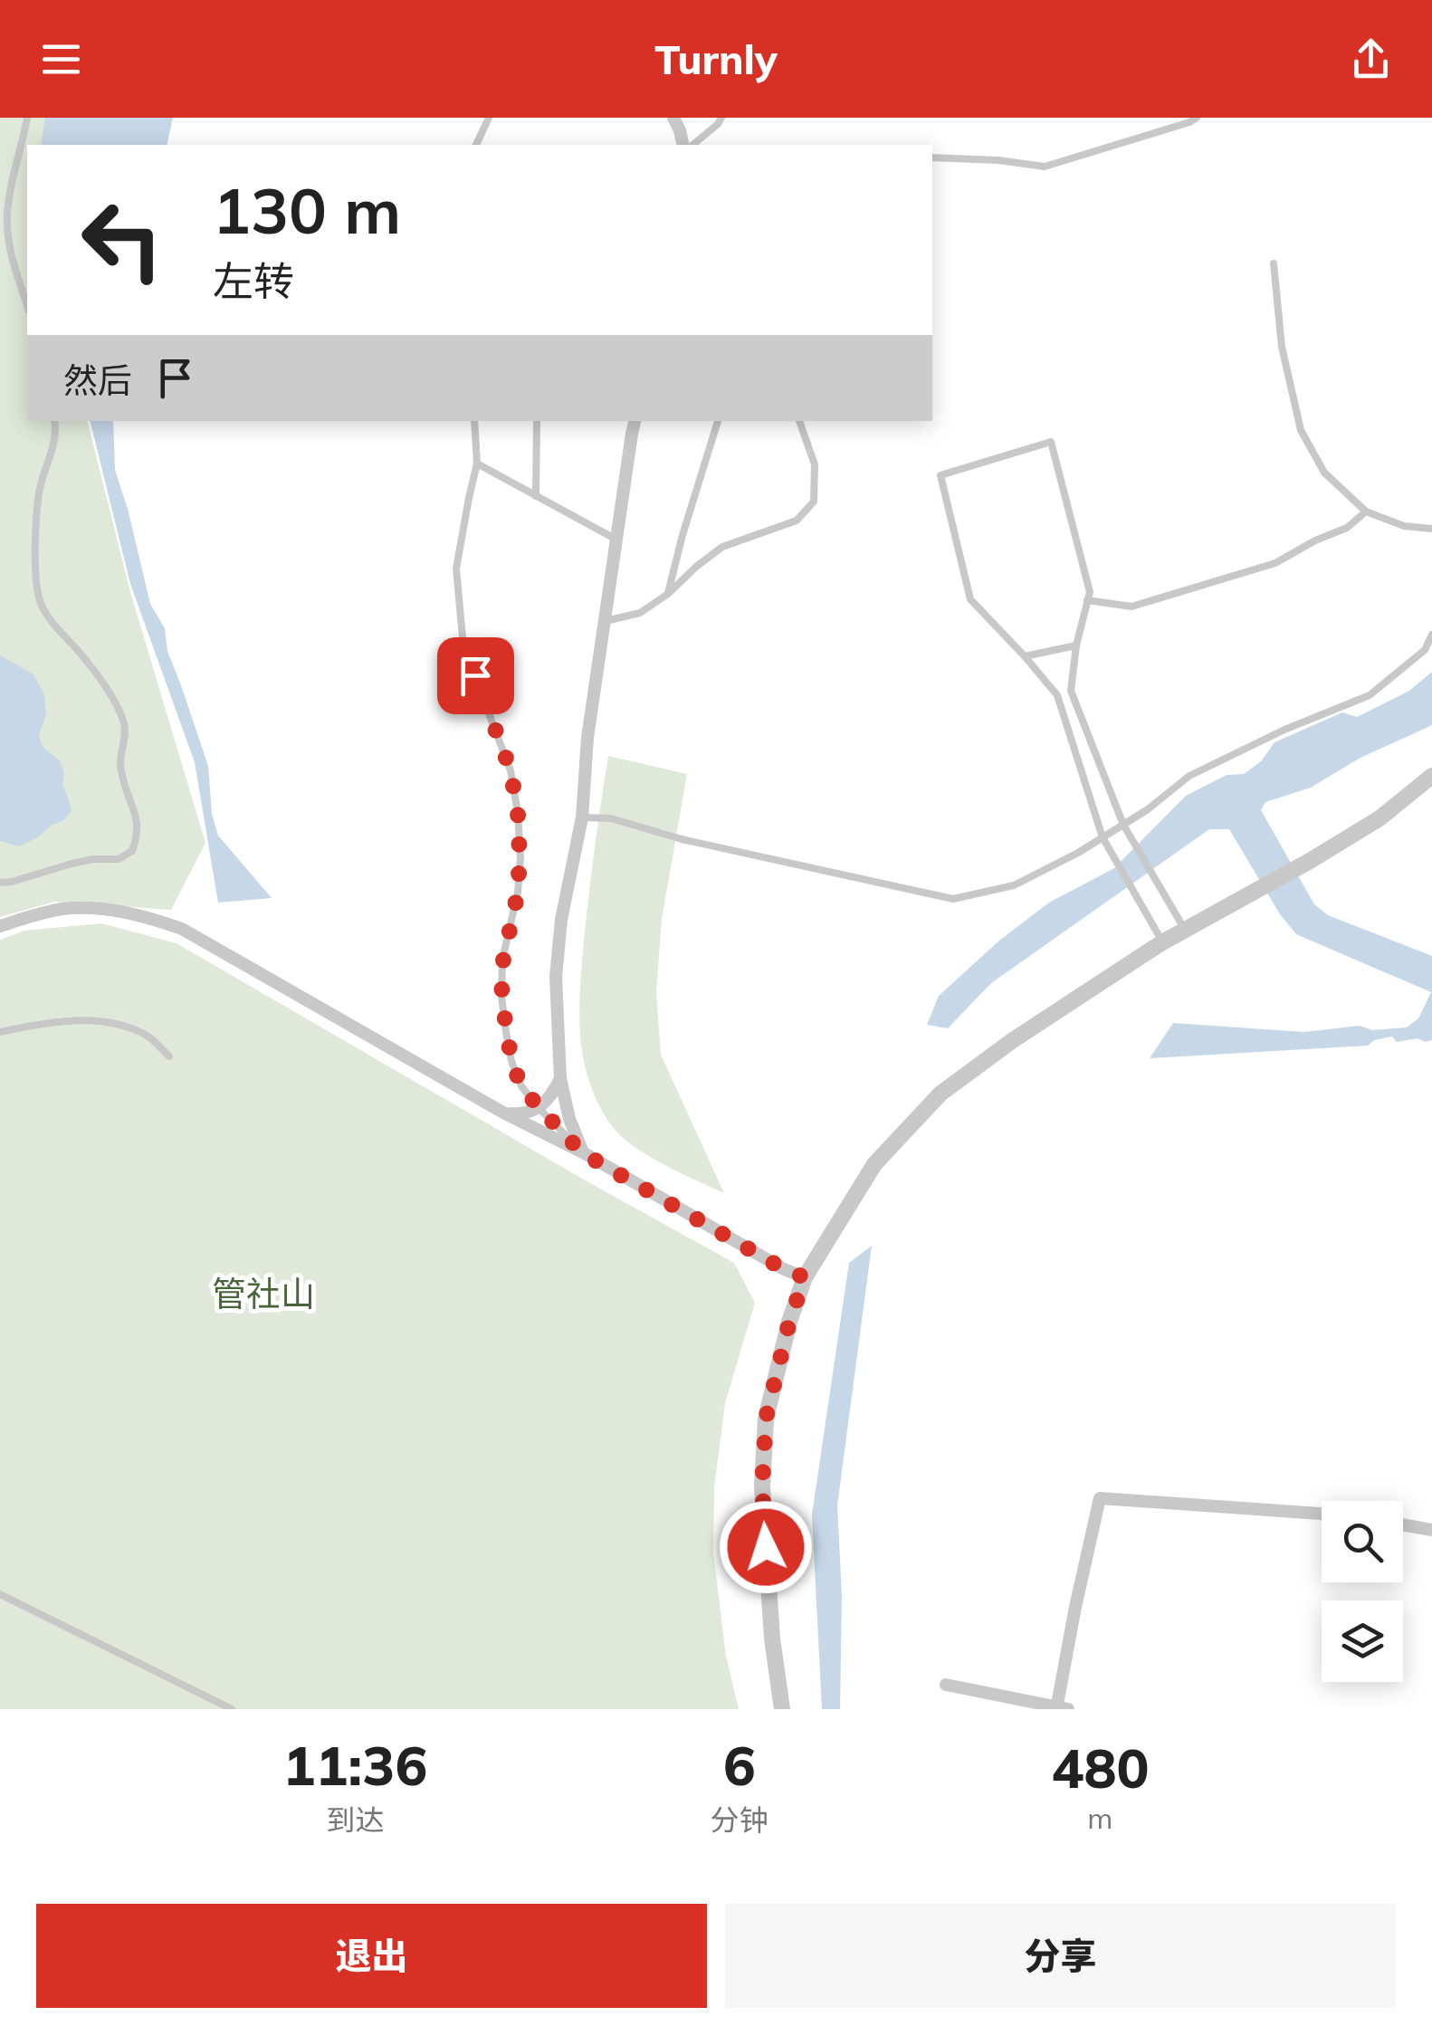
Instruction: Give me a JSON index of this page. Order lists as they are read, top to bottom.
{
  "parks": ["管社山"],
  "page": {
    "header": "Turnly",
    "turn": ["130 m", "左转"],
    "then": "然后",
    "eta": [
      "11:36",
      "到达",
      "6",
      "分钟",
      "480",
      "m"
    ],
    "buttons": ["退出", "分享"]
  }
}
